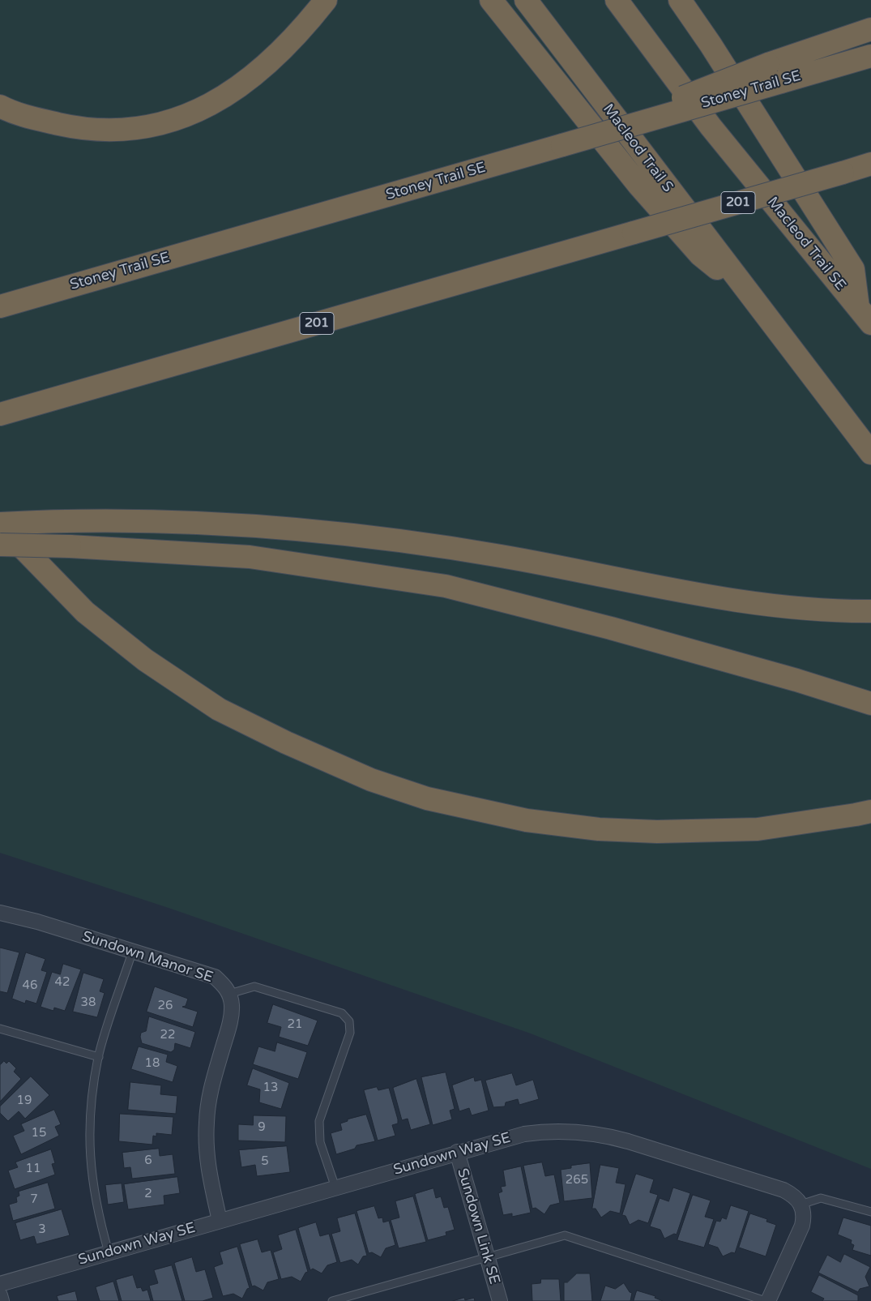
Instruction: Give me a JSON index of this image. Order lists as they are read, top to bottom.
{
  "streets": {
    "highway": [
      "Stoney Trail SE",
      "Macleod Trail S",
      "201",
      "Macleod Trail SE"
    ],
    "street": ["Sundown Manor SE", "Sundown Way SE", "Sundown Link SE"]
  },
  "crossings": [
    ["Sundown Manor SE", "Sundown Way SE"],
    ["Sundown Way SE", "Sundown Link SE"]
  ],
  "house_numbers": [
    "42",
    "46",
    "38",
    "26",
    "21",
    "22",
    "18",
    "13",
    "19",
    "9",
    "15",
    "6",
    "5",
    "11",
    "265",
    "2",
    "7",
    "3"
  ]
}
